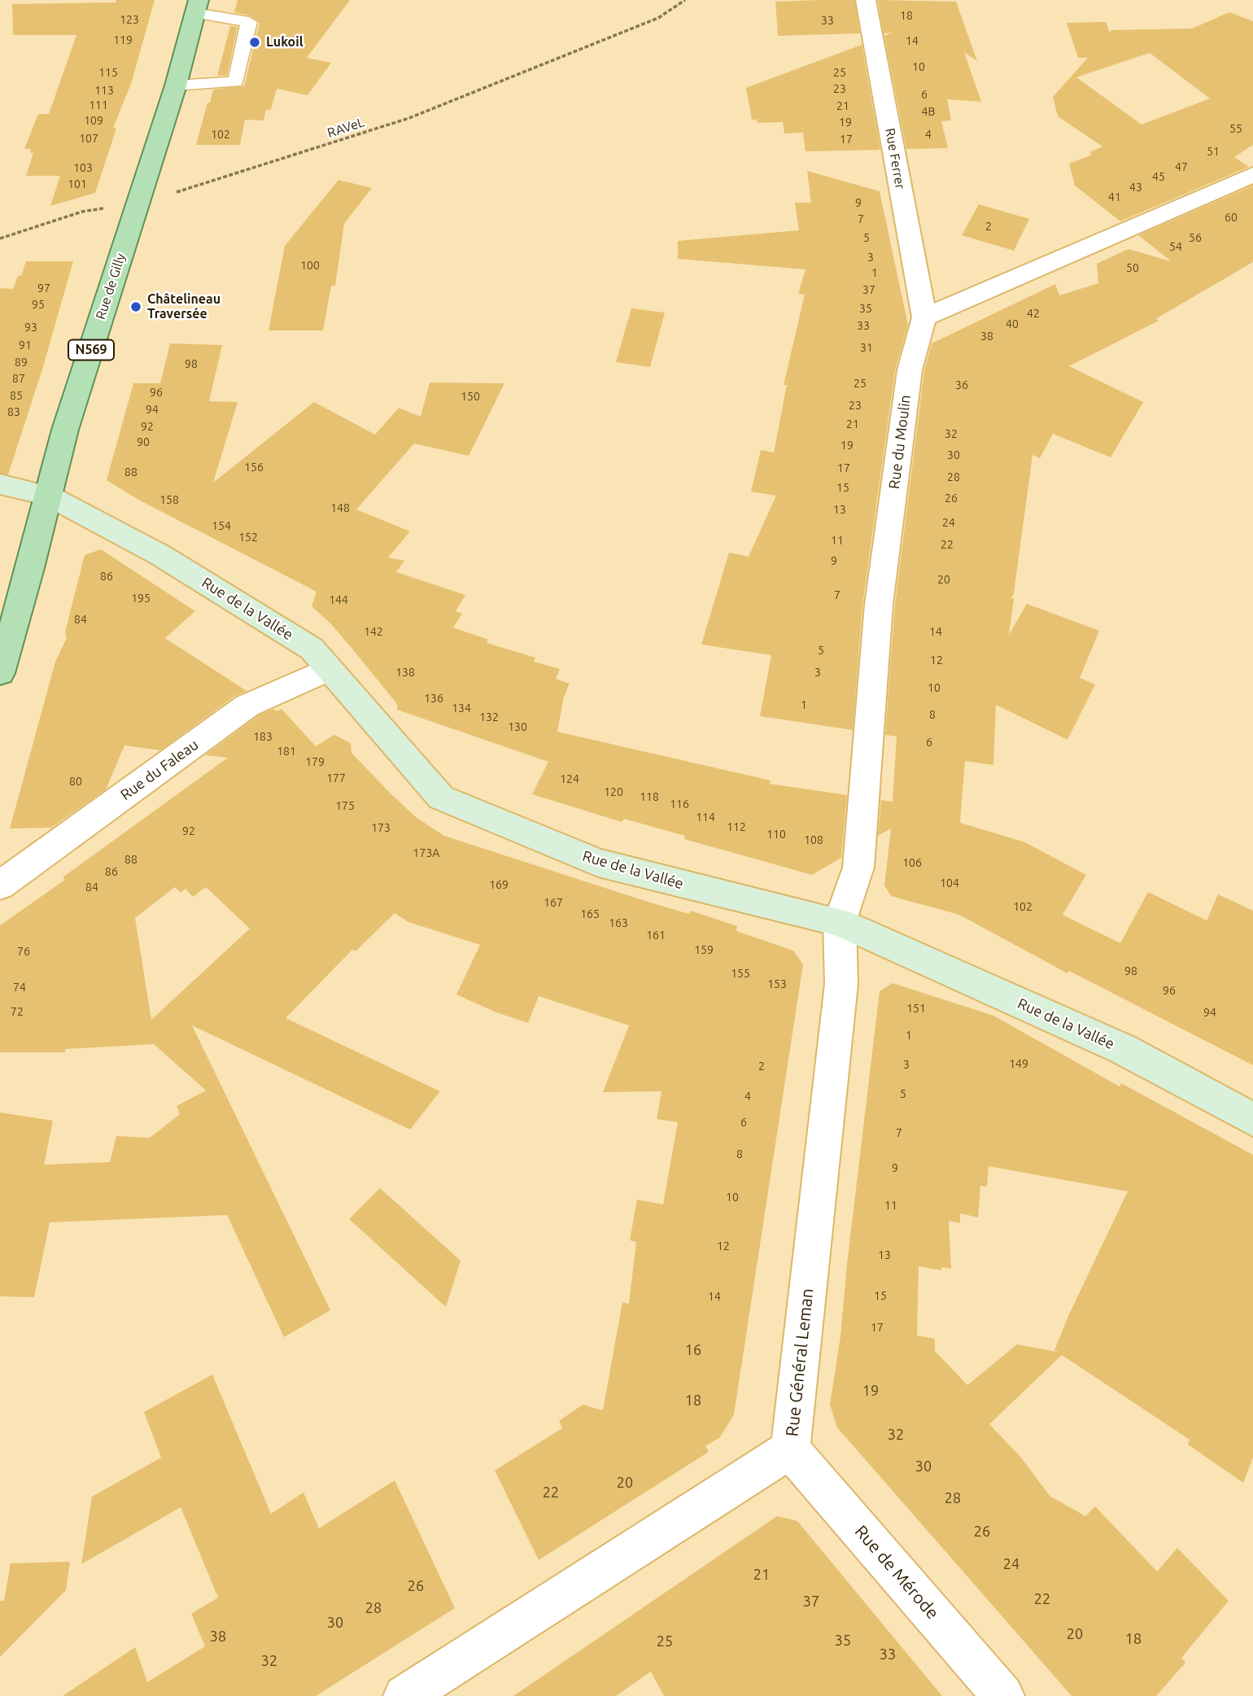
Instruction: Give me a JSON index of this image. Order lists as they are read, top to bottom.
{
  "streets": {
    "main road": ["Rue de Gilly", "N569", "Rue de la Vallée"],
    "street": [
      "Rue Ferrer",
      "Rue du Moulin",
      "Rue du Faleau",
      "Rue Général Leman",
      "Rue de Mérode"
    ],
    "path": ["RAVeL"]
  },
  "crossings": [
    ["RAVeL", "Rue de Gilly"],
    ["Rue Ferrer", "Rue du Moulin"],
    ["Rue de Gilly", "Rue de la Vallée"],
    ["Rue du Moulin", "Rue de la Vallée"],
    ["Rue du Moulin", "Rue Général Leman"],
    ["Rue de la Vallée", "Rue du Faleau"],
    ["Rue de la Vallée", "Rue Général Leman"],
    ["Rue Général Leman", "Rue de Mérode"]
  ],
  "places": ["Lukoil", "Châtelineau Traversée"],
  "house_numbers": [
    "18",
    "123",
    "33",
    "119",
    "14",
    "10",
    "115",
    "25",
    "23",
    "113",
    "6",
    "111",
    "21",
    "4B",
    "109",
    "19",
    "55",
    "102",
    "4",
    "107",
    "17",
    "51",
    "47",
    "103",
    "45",
    "101",
    "43",
    "41",
    "9",
    "60",
    "7",
    "2",
    "5",
    "56",
    "54",
    "3",
    "100",
    "50",
    "1",
    "97",
    "37",
    "95",
    "35",
    "42",
    "40",
    "33",
    "93",
    "38",
    "91",
    "31",
    "89",
    "98",
    "87",
    "25",
    "36",
    "96",
    "85",
    "150",
    "23",
    "94",
    "83",
    "21",
    "92",
    "32",
    "90",
    "19",
    "30",
    "156",
    "17",
    "88",
    "28",
    "15",
    "26",
    "158",
    "148",
    "13",
    "24",
    "154",
    "152",
    "11",
    "22",
    "9",
    "86",
    "20",
    "7",
    "195",
    "144",
    "84",
    "142",
    "14",
    "5",
    "12",
    "138",
    "3",
    "10",
    "136",
    "1",
    "134",
    "8",
    "132",
    "130",
    "183",
    "6",
    "181",
    "179",
    "177",
    "124",
    "80",
    "120",
    "118",
    "116",
    "175",
    "114",
    "112",
    "173",
    "92",
    "110",
    "108",
    "173A",
    "88",
    "106",
    "86",
    "104",
    "169",
    "84",
    "167",
    "102",
    "165",
    "163",
    "161",
    "159",
    "76",
    "98",
    "155",
    "153",
    "74",
    "96",
    "151",
    "72",
    "94",
    "1",
    "149",
    "3",
    "2",
    "5",
    "4",
    "6",
    "7",
    "8",
    "9",
    "10",
    "11",
    "12",
    "13",
    "15",
    "14",
    "17",
    "16",
    "19",
    "18",
    "32",
    "30",
    "20",
    "22",
    "28",
    "26",
    "24",
    "21",
    "26",
    "22",
    "37",
    "28",
    "30",
    "20",
    "38",
    "18",
    "35",
    "25",
    "33",
    "32"
  ]
}
